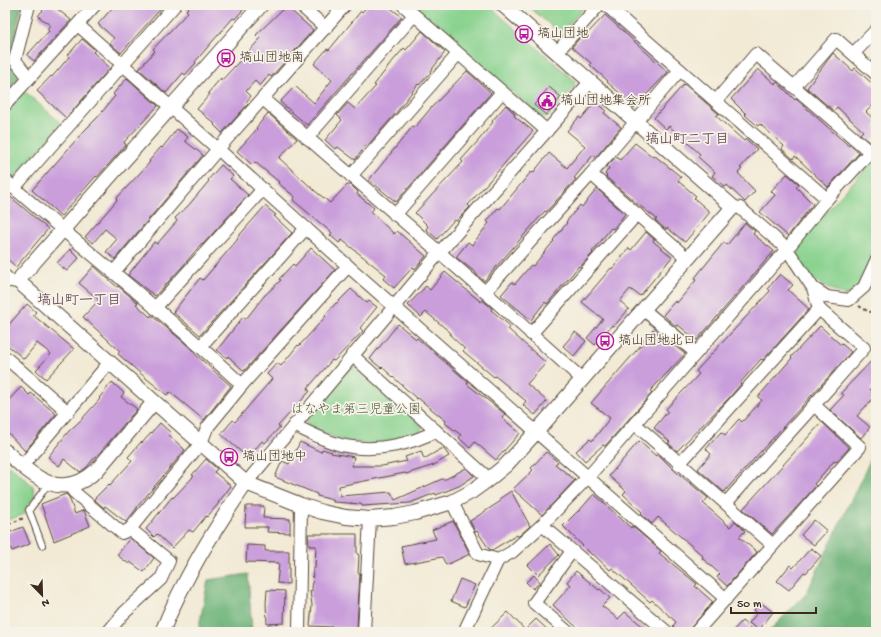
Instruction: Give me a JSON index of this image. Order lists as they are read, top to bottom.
{
  "districts": ["塙山町二丁目", "塙山町一丁目"],
  "parks": ["はなやま第三児童公園"],
  "places": {
    "bus stop": [
      "塙山団地",
      "塙山団地南",
      "塙山団地北口",
      "塙山団地中"
    ],
    "public building": ["塙山団地集会所"]
  },
  "scale_bar": "50 m",
  "north": "bottom right"
}
